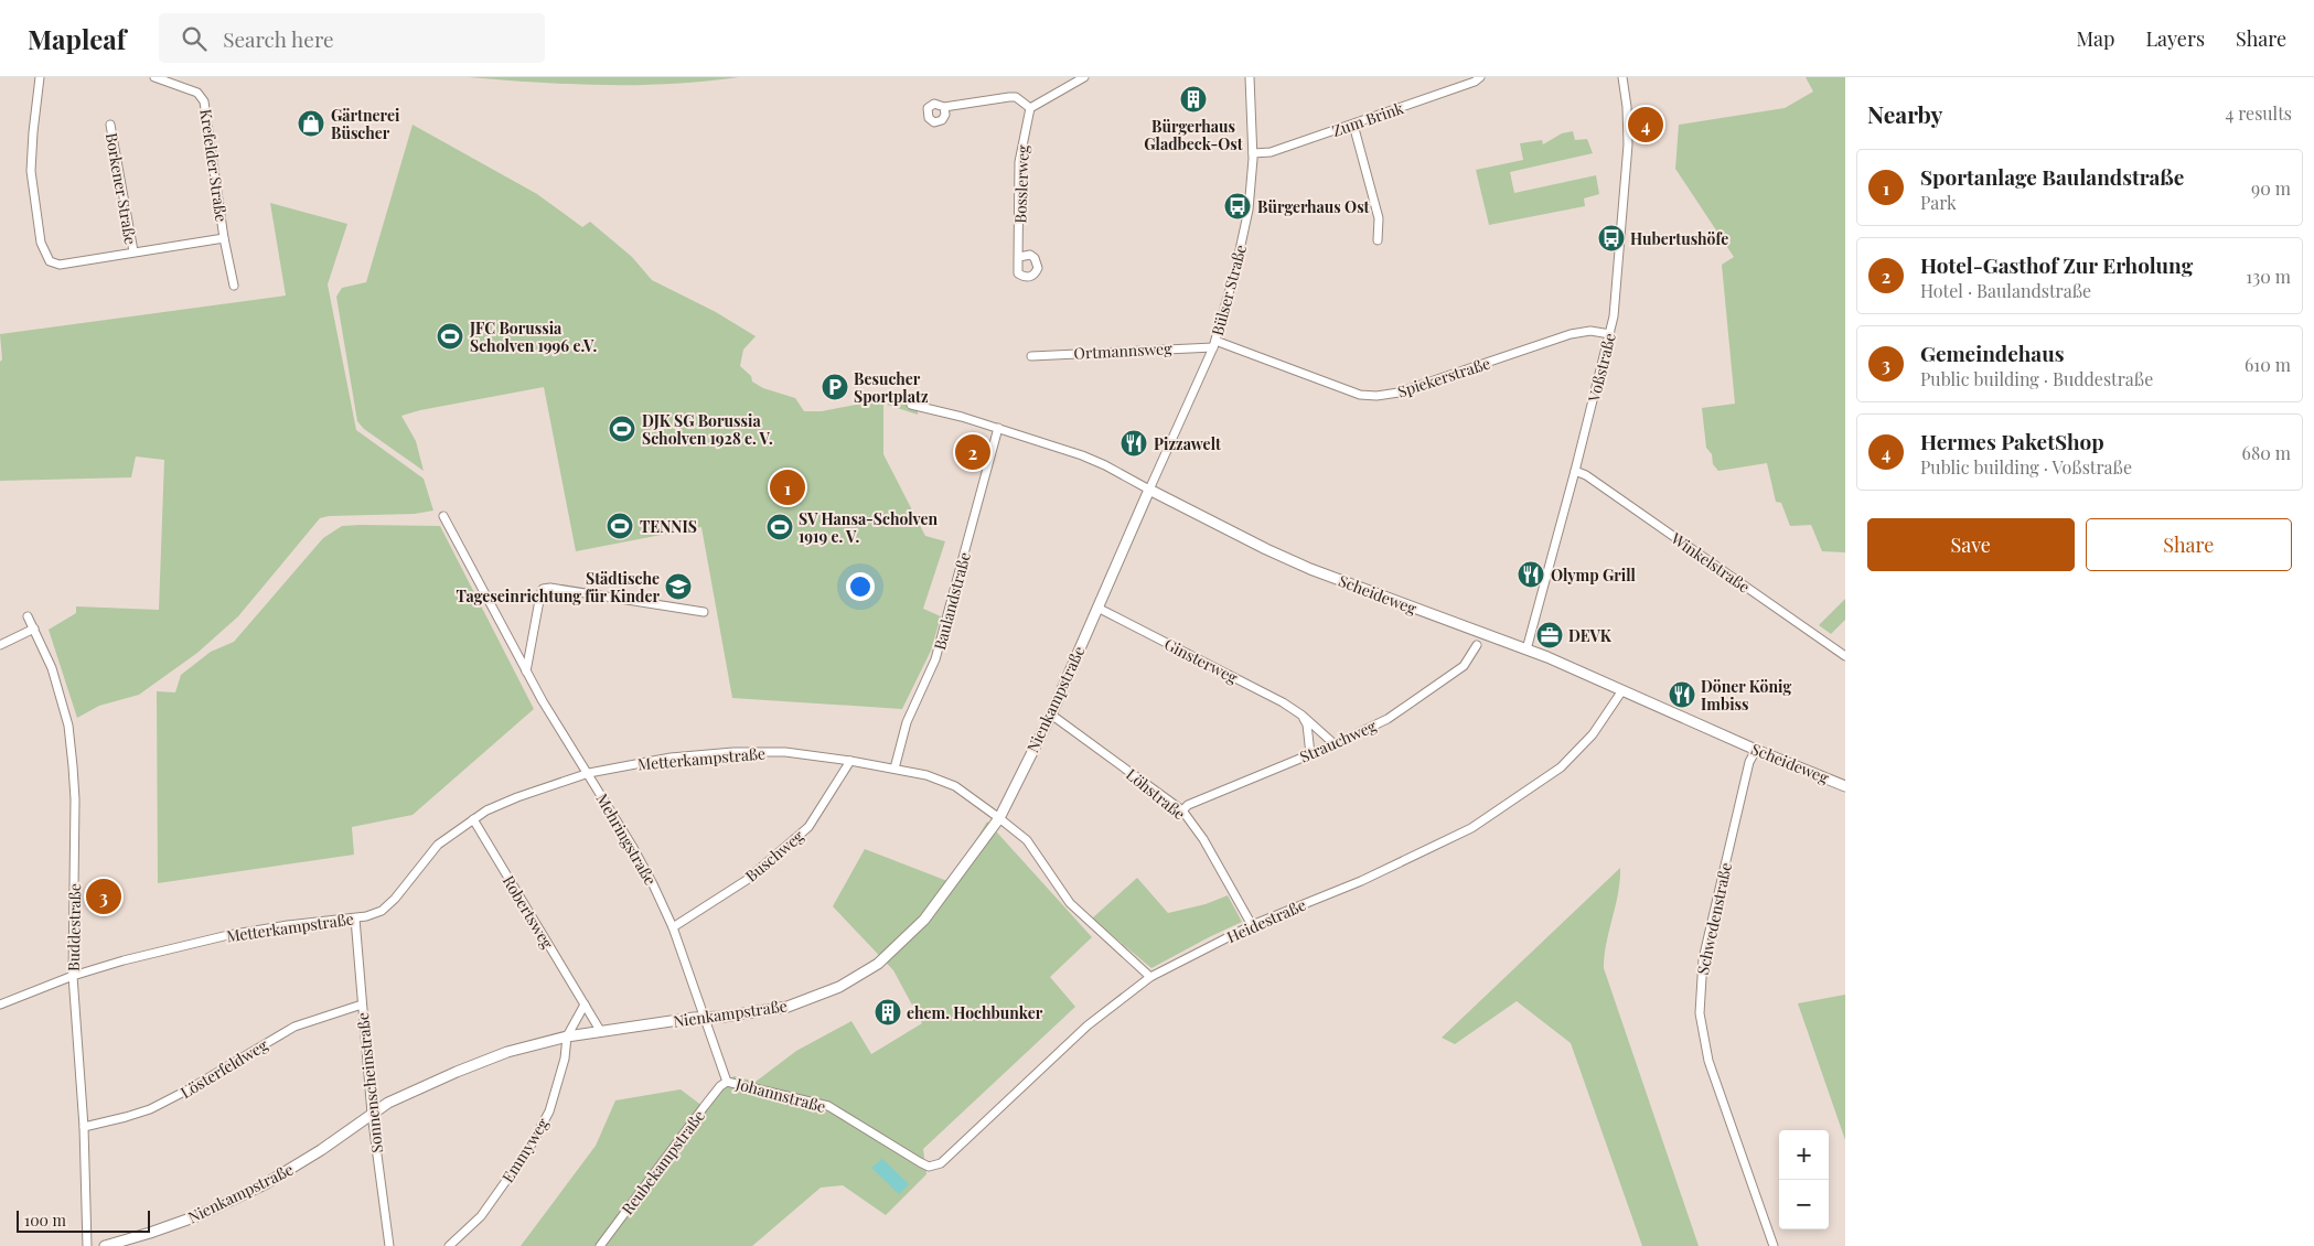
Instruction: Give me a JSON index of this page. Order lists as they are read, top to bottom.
{
  "streets": {
    "street": [
      "Zum Brink",
      "Krefelder Straße",
      "Bosslerweg",
      "Borkener Straße",
      "Bülser Straße",
      "Ortmannsweg",
      "Voßstraße",
      "Spiekerstraße",
      "Winkelstraße",
      "Scheideweg",
      "Baulandstraße",
      "Ginsterweg",
      "Nienkampstraße",
      "Strauchweg",
      "Metterkampstraße",
      "Löhstraße",
      "Mehringstraße",
      "Buschweg",
      "Robertsweg",
      "Schwedenstraße",
      "Heidestraße",
      "Buddestraße",
      "Lösterfeldweg",
      "Sonnenscheinstraße",
      "Johannstraße",
      "Emmyweg",
      "Reubekampstraße"
    ]
  },
  "crossings": [
    ["Zum Brink", "Bülser Straße"],
    ["Krefelder Straße", "Borkener Straße"],
    ["Bülser Straße", "Ortmannsweg"],
    ["Bülser Straße", "Spiekerstraße"],
    ["Bülser Straße", "Scheideweg"],
    ["Bülser Straße", "Nienkampstraße"],
    ["Ortmannsweg", "Spiekerstraße"],
    ["Voßstraße", "Spiekerstraße"],
    ["Voßstraße", "Winkelstraße"],
    ["Voßstraße", "Scheideweg"],
    ["Scheideweg", "Baulandstraße"],
    ["Scheideweg", "Nienkampstraße"],
    ["Scheideweg", "Schwedenstraße"],
    ["Scheideweg", "Heidestraße"],
    ["Baulandstraße", "Metterkampstraße"],
    ["Ginsterweg", "Nienkampstraße"],
    ["Ginsterweg", "Strauchweg"],
    ["Nienkampstraße", "Metterkampstraße"],
    ["Nienkampstraße", "Löhstraße"],
    ["Nienkampstraße", "Mehringstraße"],
    ["Nienkampstraße", "Robertsweg"],
    ["Nienkampstraße", "Sonnenscheinstraße"],
    ["Nienkampstraße", "Johannstraße"],
    ["Nienkampstraße", "Emmyweg"],
    ["Strauchweg", "Löhstraße"],
    ["Metterkampstraße", "Mehringstraße"],
    ["Metterkampstraße", "Buschweg"],
    ["Metterkampstraße", "Robertsweg"],
    ["Metterkampstraße", "Heidestraße"],
    ["Metterkampstraße", "Buddestraße"],
    ["Metterkampstraße", "Sonnenscheinstraße"],
    ["Löhstraße", "Heidestraße"],
    ["Mehringstraße", "Buschweg"],
    ["Mehringstraße", "Johannstraße"],
    ["Heidestraße", "Johannstraße"],
    ["Buddestraße", "Lösterfeldweg"],
    ["Lösterfeldweg", "Sonnenscheinstraße"],
    ["Johannstraße", "Reubekampstraße"]
  ],
  "places": {
    "building": ["Bürgerhaus Gladbeck-Ost", "ehem. Hochbunker"],
    "shop": ["Gärtnerei Büscher"],
    "bus stop": ["Bürgerhaus Ost", "Hubertushöfe"],
    "sports": [
      "JFC Borussia Scholven 1996 e.V.",
      "DJK SG Borussia Scholven 1928 e. V.",
      "TENNIS",
      "SV Hansa-Scholven 1919 e. V."
    ],
    "parking": ["Besucher Sportplatz"],
    "restaurant": ["Pizzawelt", "Olymp Grill", "Döner König Imbiss"],
    "school or university": ["Städtische Tageseinrichtung für Kinder"],
    "office": ["DEVK"]
  },
  "scale_bar": "100 m",
  "page": {
    "header": "Mapleaf",
    "search": "Search here",
    "nav": ["Map", "Layers", "Share"],
    "heading": ["Nearby", "4 results"],
    "pins": [
      "4",
      "2",
      "1",
      "3"
    ],
    "list": [
      {
        "mark": "1",
        "name": "Sportanlage Baulandstraße",
        "note": "Park",
        "value": "90 m"
      },
      {
        "mark": "2",
        "name": "Hotel-Gasthof Zur Erholung",
        "note": "Hotel · Baulandstraße",
        "value": "130 m"
      },
      {
        "mark": "3",
        "name": "Gemeindehaus",
        "note": "Public building · Buddestraße",
        "value": "610 m"
      },
      {
        "mark": "4",
        "name": "Hermes PaketShop",
        "note": "Public building · Voßstraße",
        "value": "680 m"
      }
    ],
    "buttons": ["Save", "Share"],
    "map_buttons": ["+", "−"],
    "scale": "100 m"
  }
}
